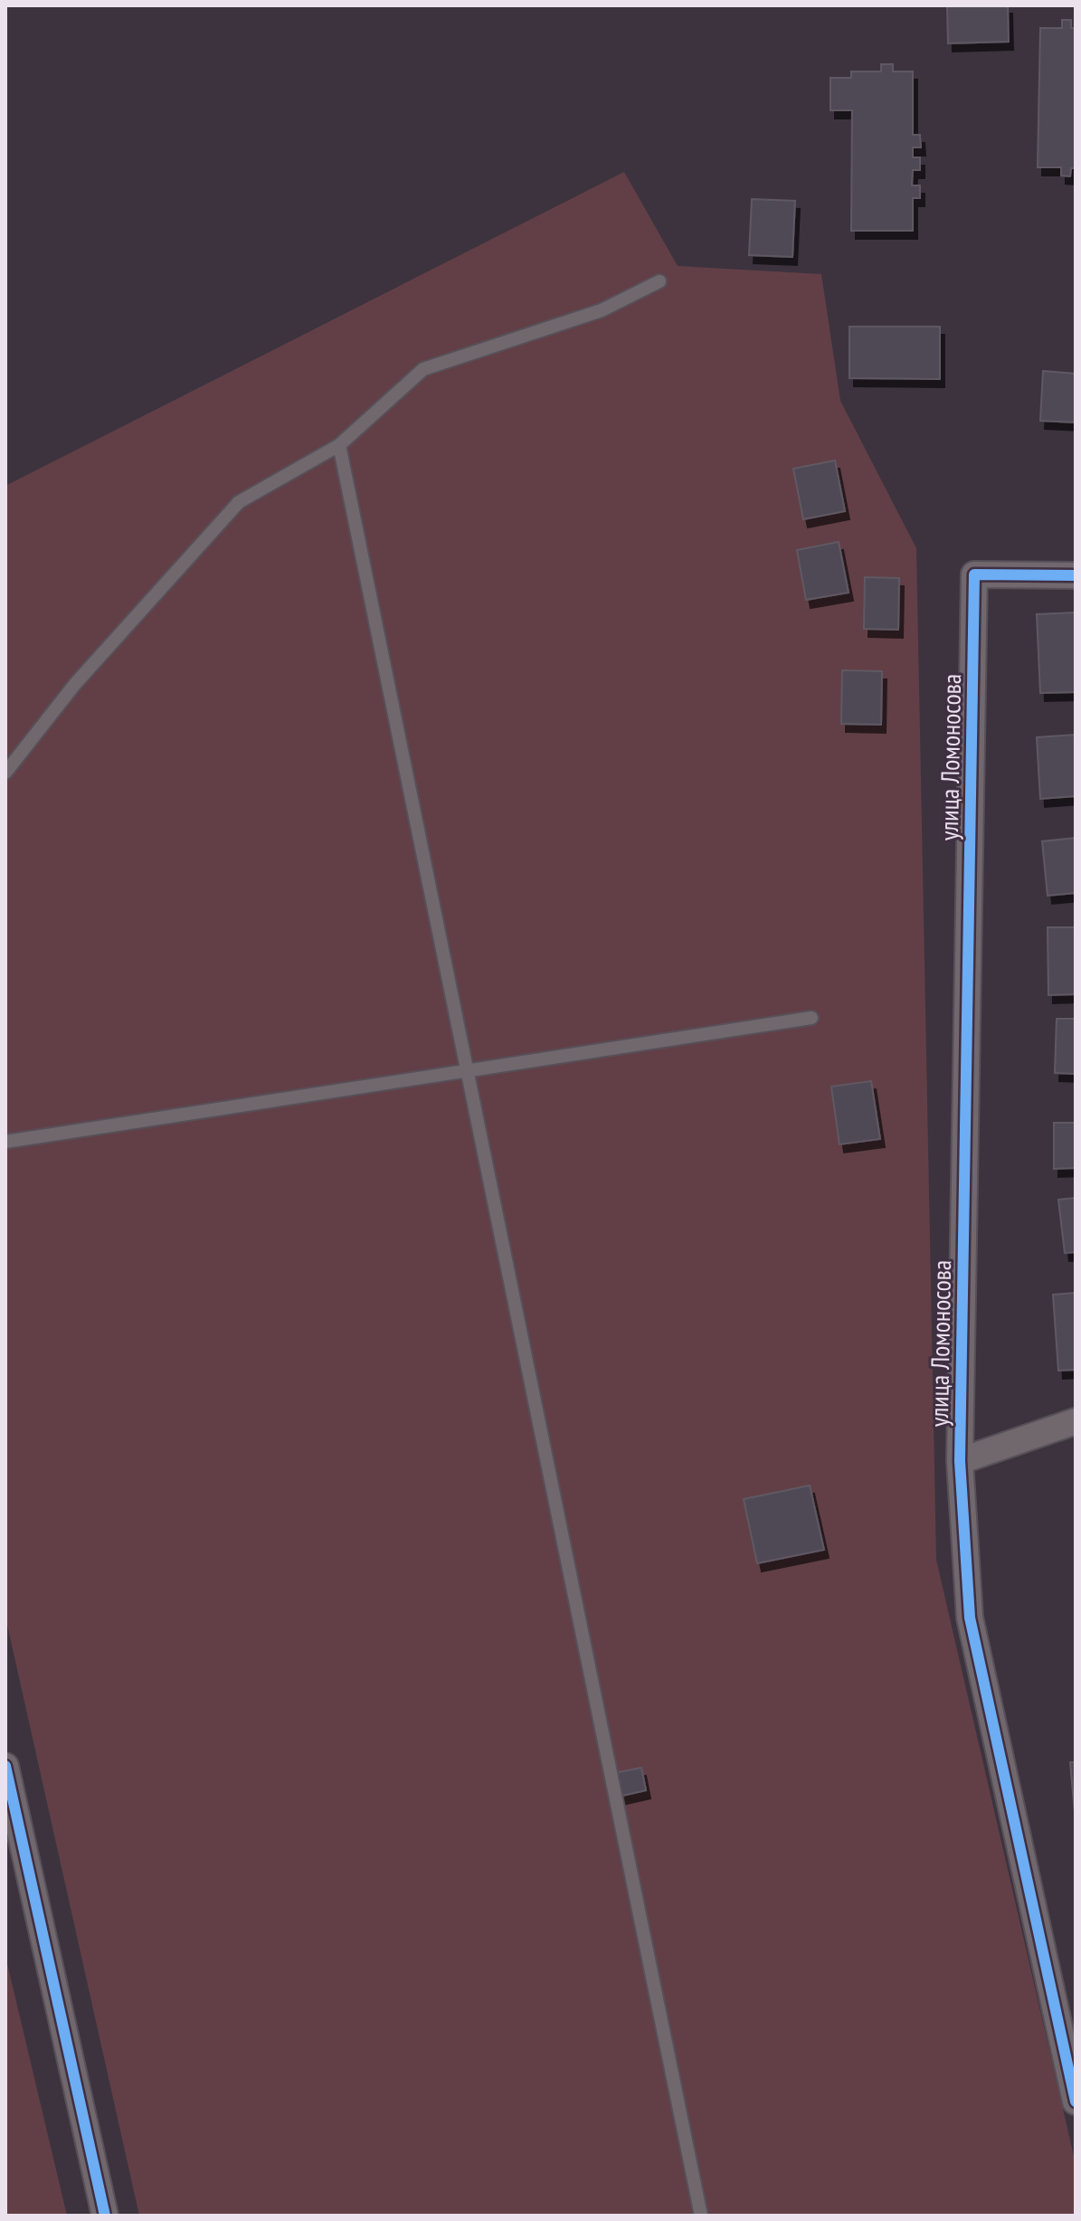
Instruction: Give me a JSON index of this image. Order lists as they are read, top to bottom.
{
  "streets": {
    "street": ["улица Ломоносова"]
  }
}
